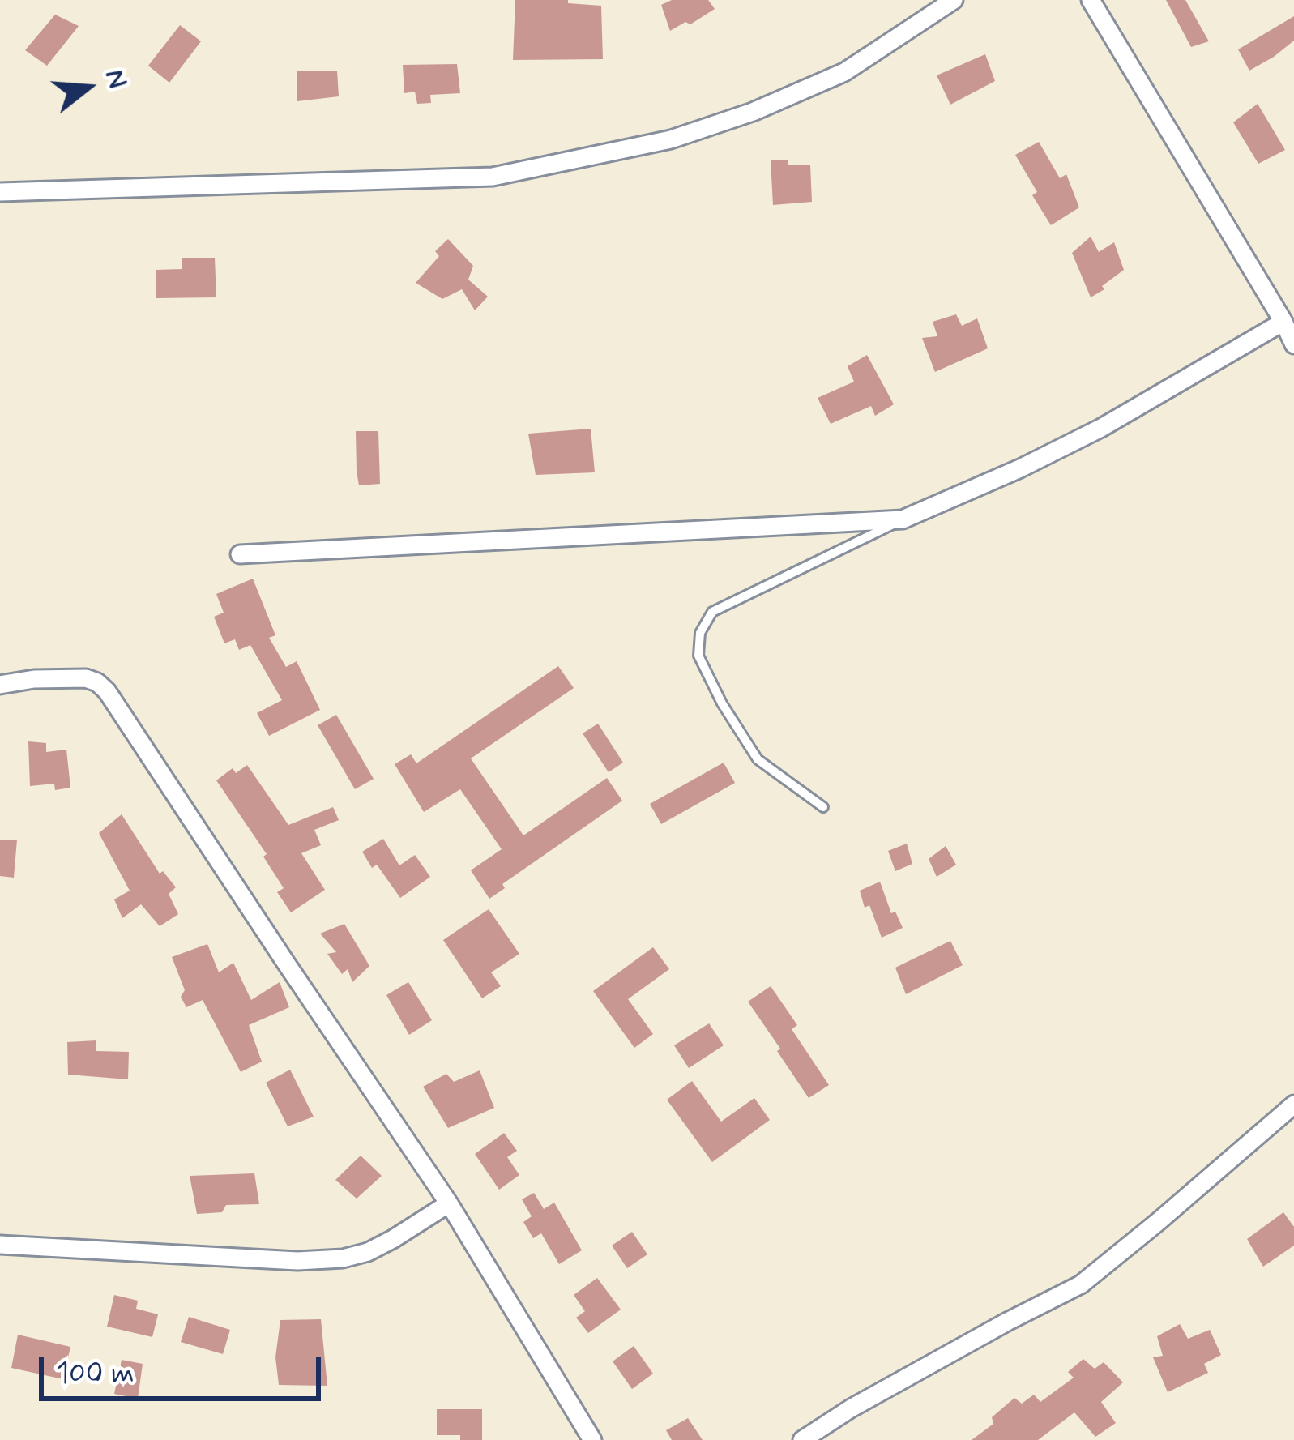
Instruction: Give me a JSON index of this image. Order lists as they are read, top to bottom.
{
  "scale_bar": "100 m",
  "north": "right"
}
